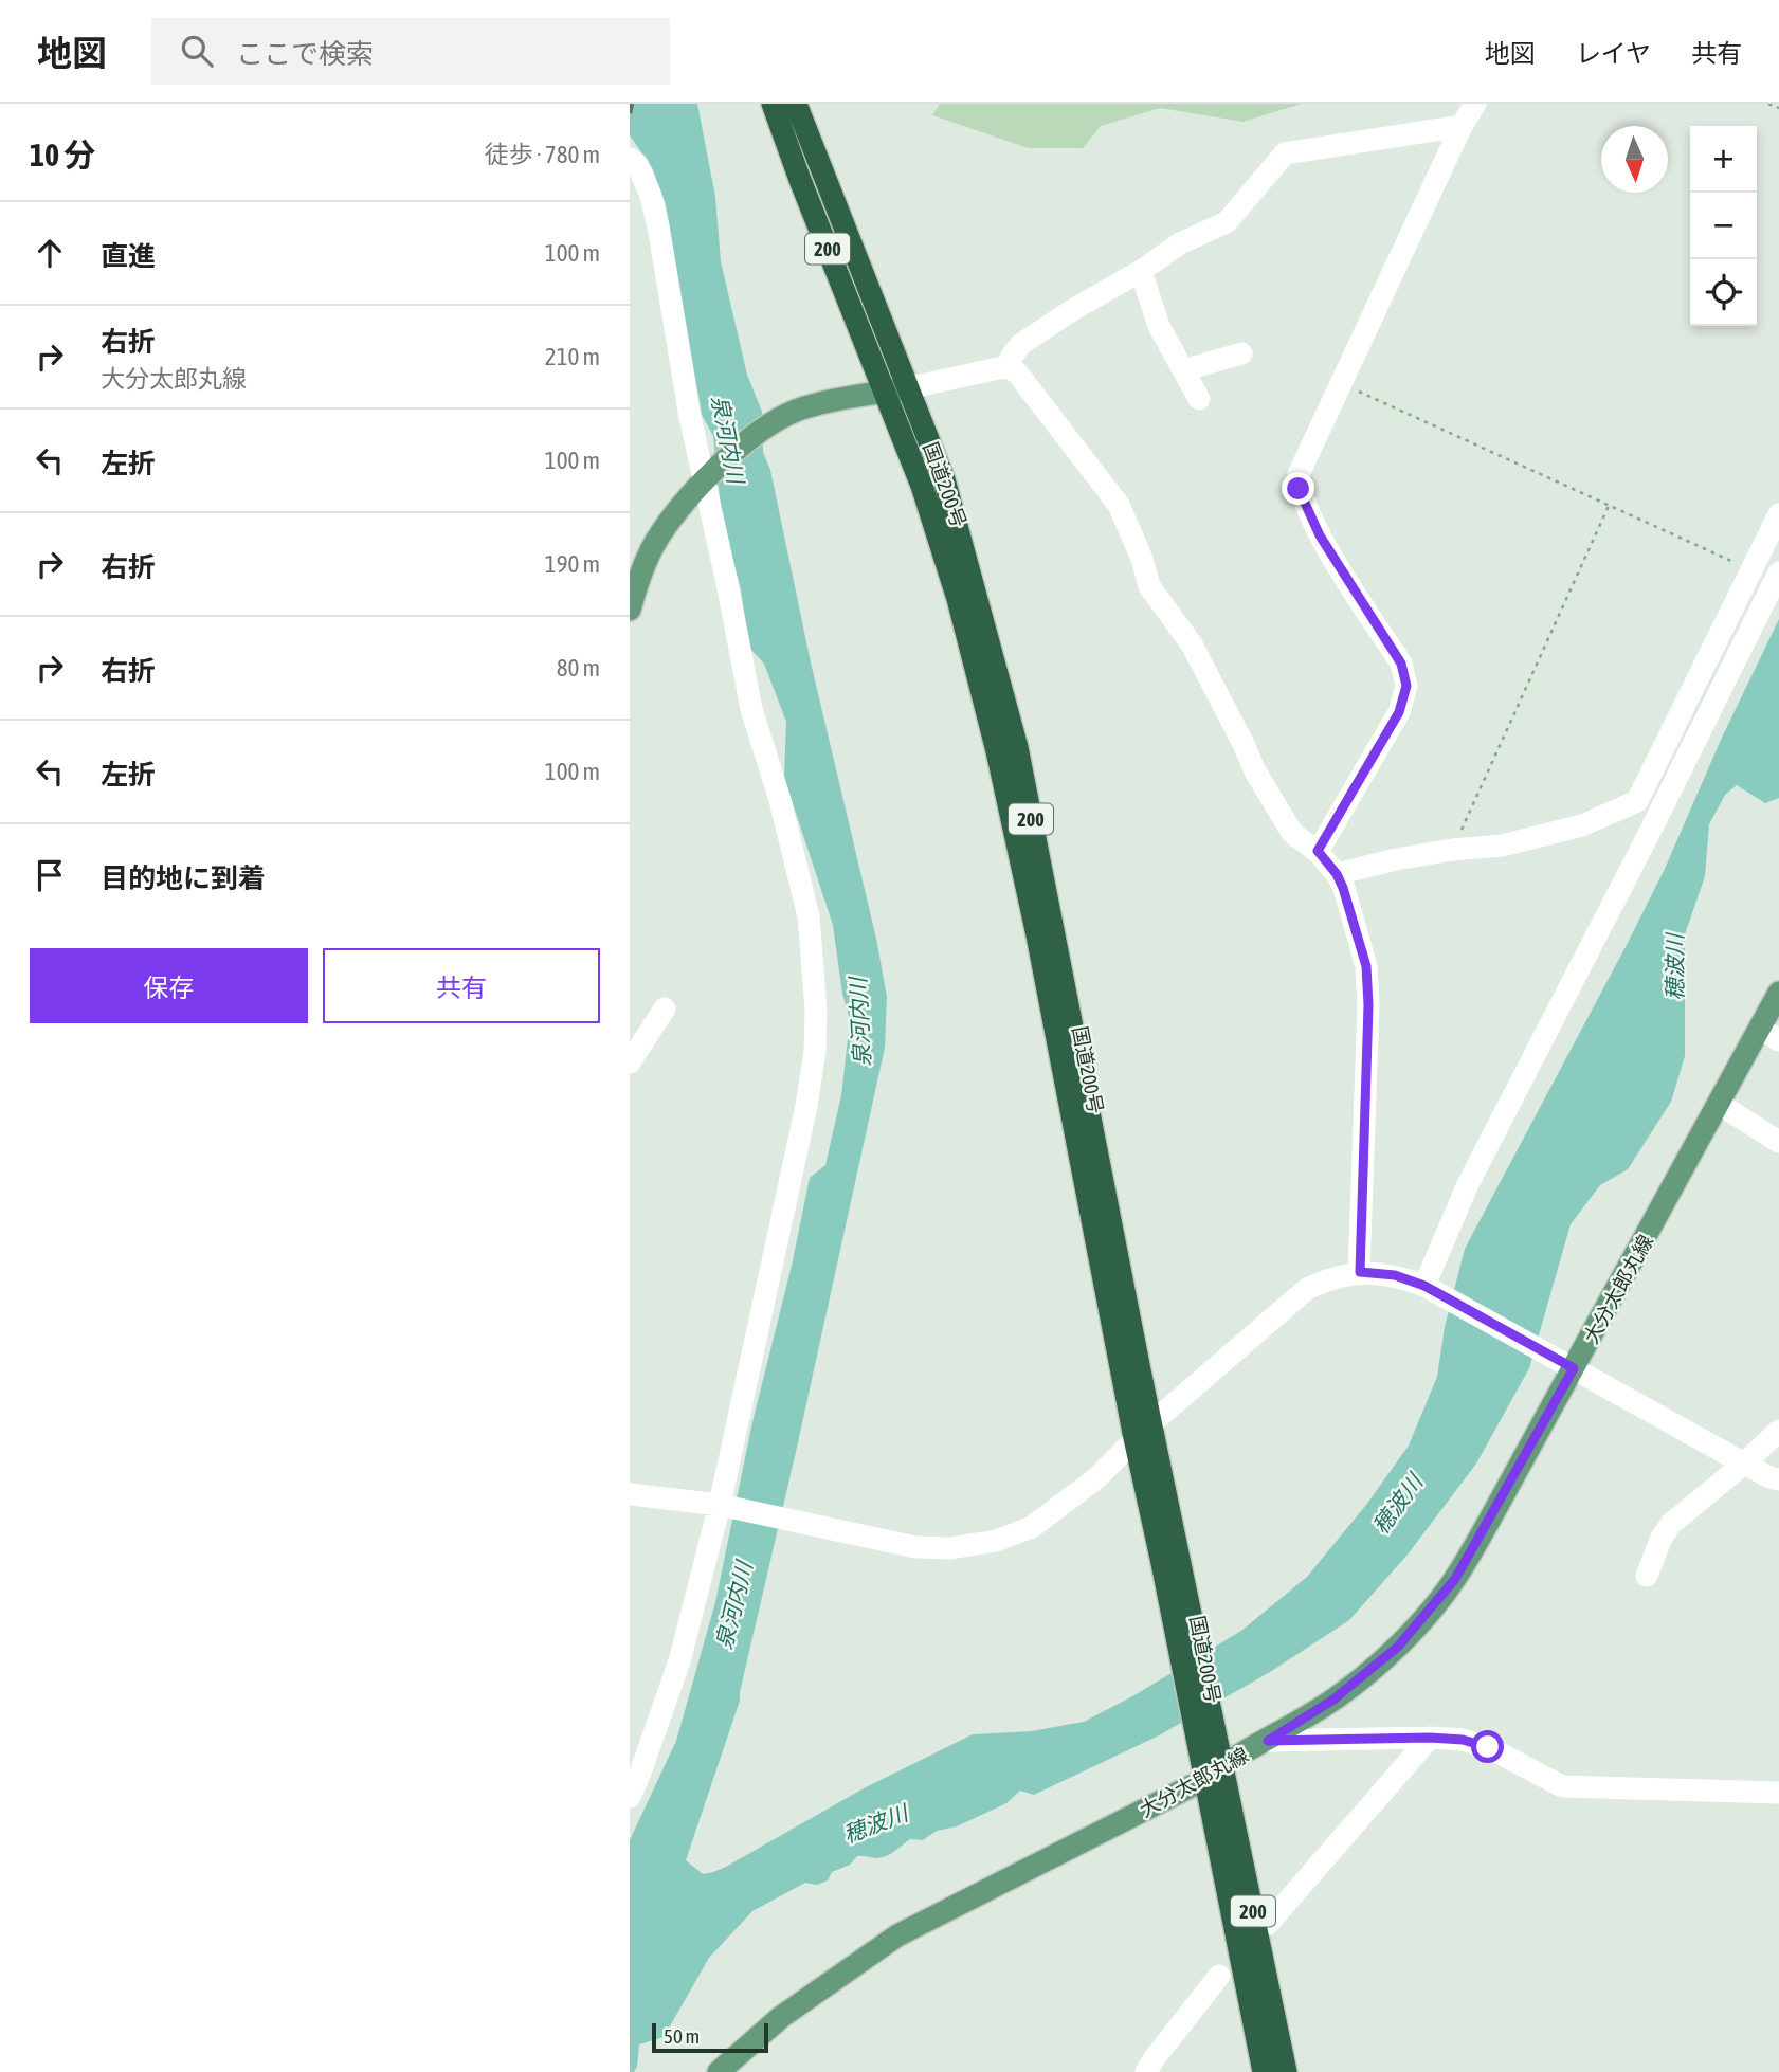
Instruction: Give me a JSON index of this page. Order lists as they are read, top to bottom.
{
  "streets": {
    "highway": ["200", "国道200号"],
    "main road": ["大分太郎丸線"]
  },
  "crossings": [
    ["国道200号", "大分太郎丸線"]
  ],
  "water": ["泉河内川", "穂波川"],
  "scale_bar": "50 m",
  "north": "bottom",
  "page": {
    "header": "地図",
    "search": "ここで検索",
    "nav": ["地図", "レイヤ", "共有"],
    "heading": ["10 分", "徒歩 · 780 m"],
    "map_buttons": ["+", "−"],
    "list": [
      ["直進", "100 m"],
      ["右折", "大分太郎丸線", "210 m"],
      ["左折", "100 m"],
      ["右折", "190 m"],
      ["右折", "80 m"],
      ["左折", "100 m"],
      "目的地に到着"
    ],
    "buttons": ["保存", "共有"],
    "scale": "50 m"
  }
}
